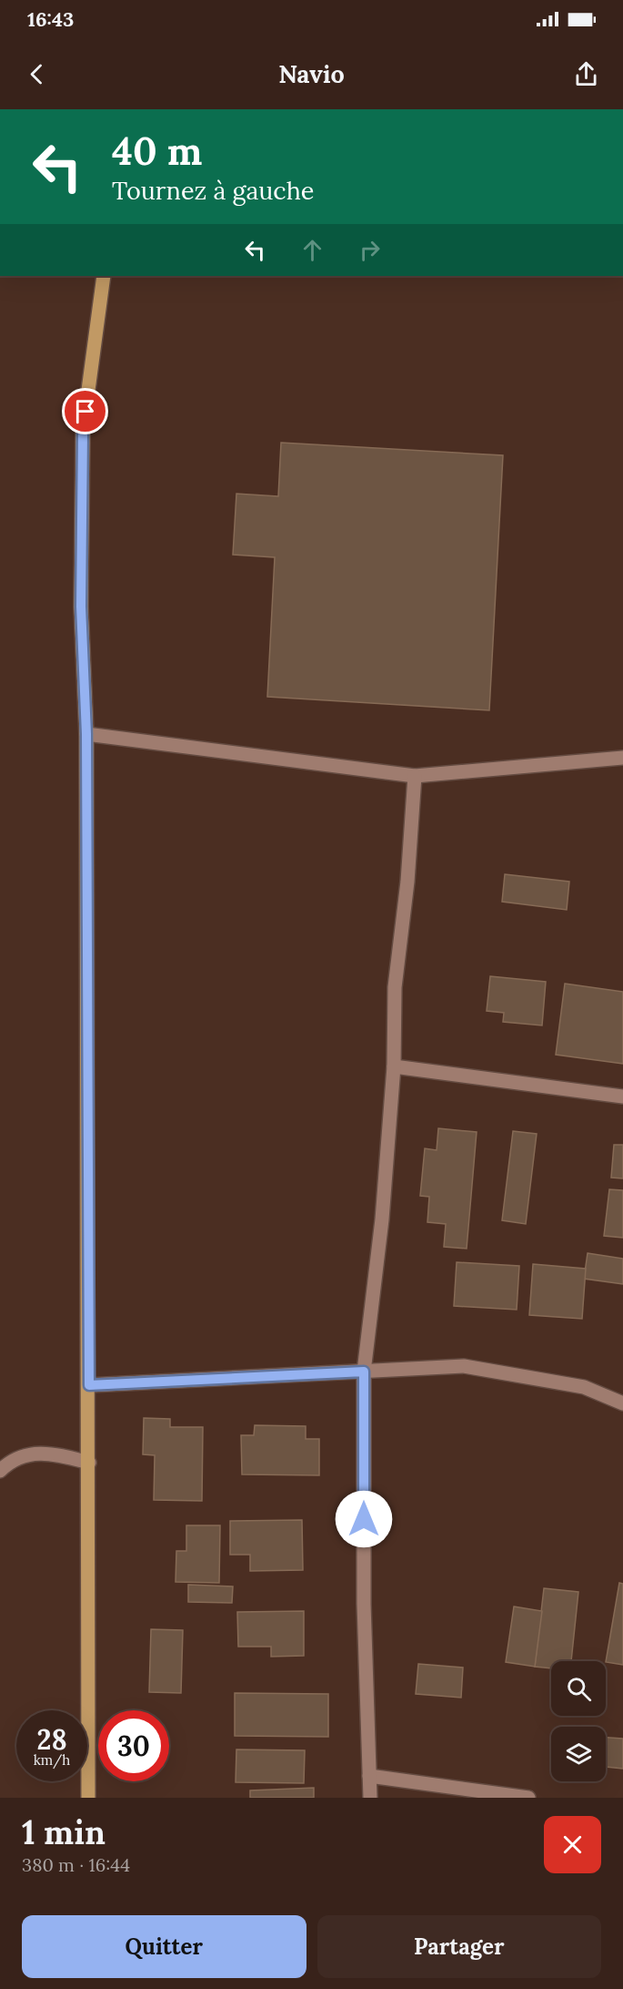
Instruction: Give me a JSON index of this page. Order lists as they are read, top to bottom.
{
  "page": {
    "status": "16:43",
    "header": "Navio",
    "turn": ["40 m", "Tournez à gauche"],
    "speed": "28 km/h",
    "limit": "30",
    "heading": ["1 min", "380 m · 16:44"],
    "buttons": ["Quitter", "Partager"]
  }
}
